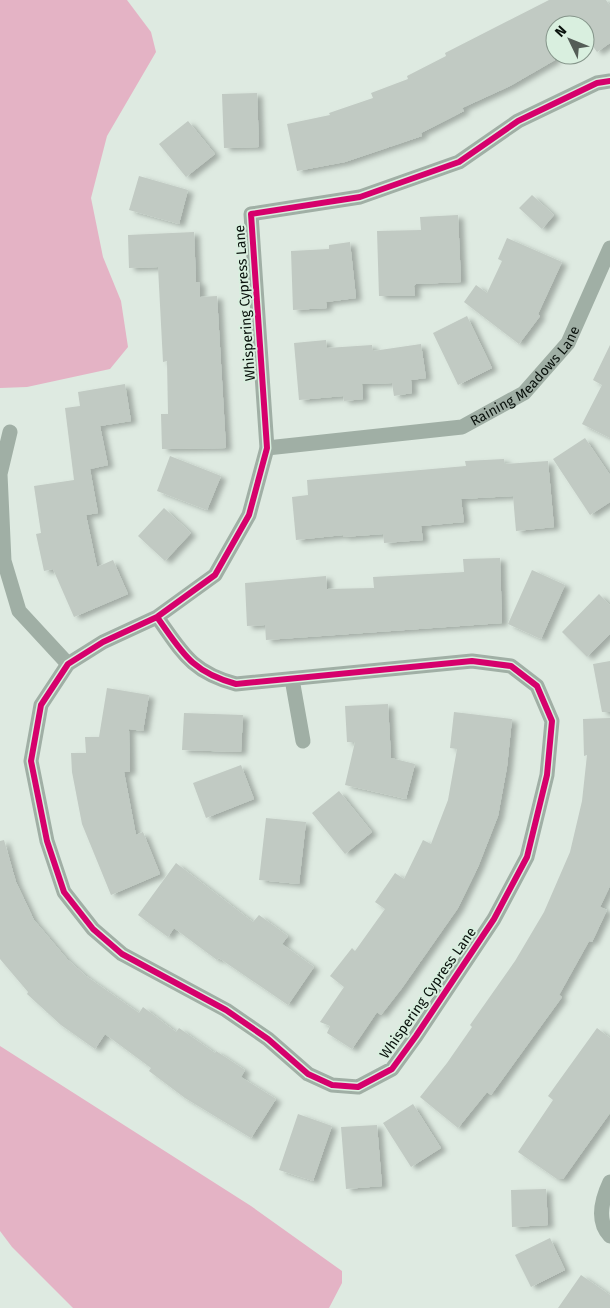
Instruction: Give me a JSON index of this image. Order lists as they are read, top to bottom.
{
  "streets": {
    "street": ["Whispering Cypress Lane", "Raining Meadows Lane"]
  },
  "crossings": [
    ["Whispering Cypress Lane", "Raining Meadows Lane"]
  ],
  "north": "top left"
}
